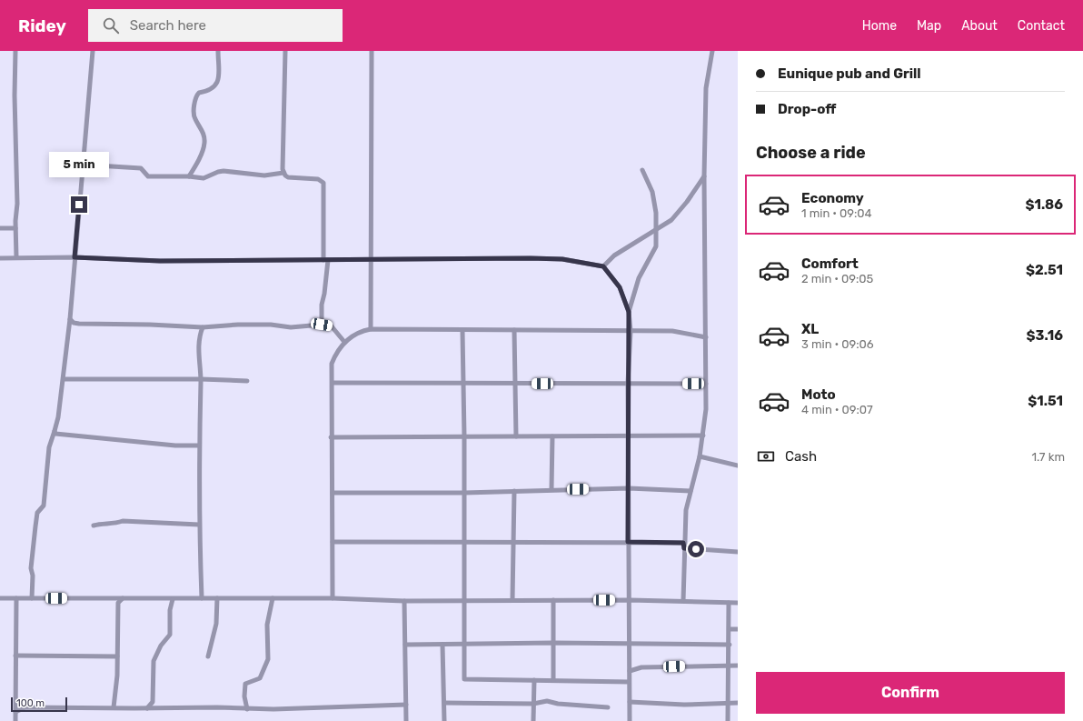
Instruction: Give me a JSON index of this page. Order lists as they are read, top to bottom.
{
  "scale_bar": "100 m",
  "page": {
    "header": "Ridey",
    "search": "Search here",
    "nav": [
      "Home",
      "Map",
      "About",
      "Contact"
    ],
    "banner": ["Eunique pub and Grill", "Drop-off"],
    "heading": "Choose a ride",
    "bubble": "5 min",
    "list": [
      {
        "name": "Economy",
        "note": "1 min · 09:04",
        "value": "$1.86"
      },
      {
        "name": "Comfort",
        "note": "2 min · 09:05",
        "value": "$2.51"
      },
      {
        "name": "XL",
        "note": "3 min · 09:06",
        "value": "$3.16"
      },
      {
        "name": "Moto",
        "note": "4 min · 09:07",
        "value": "$1.51"
      }
    ],
    "pay": ["Cash", "1.7 km"],
    "buttons": "Confirm",
    "scale": "100 m"
  }
}
